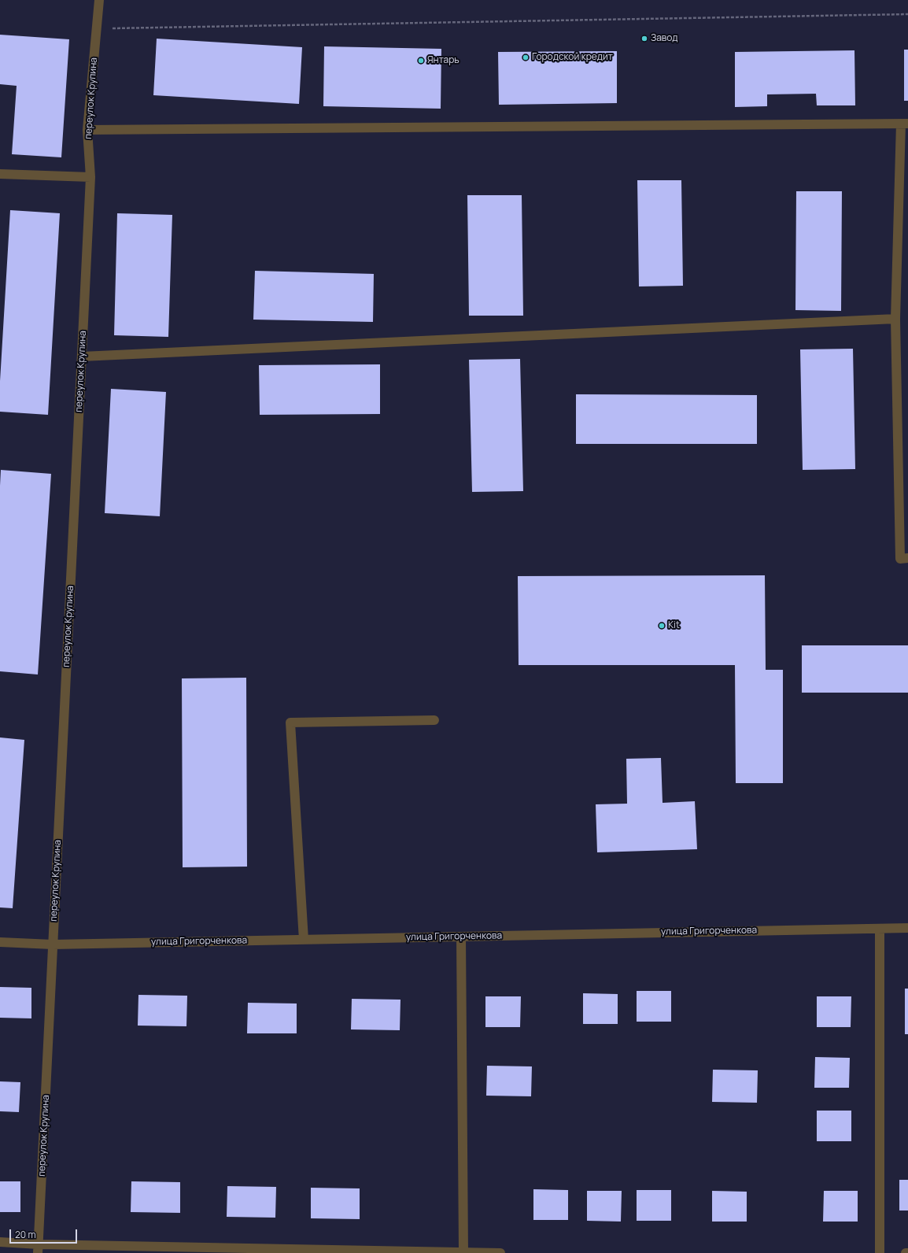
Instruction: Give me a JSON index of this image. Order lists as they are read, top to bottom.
{
  "streets": {
    "street": ["переулок Крупина", "улица Григорченкова"]
  },
  "crossings": [
    ["переулок Крупина", "улица Григорченкова"]
  ],
  "places": [
    "Завод",
    "Городской кредит",
    "Янтарь",
    "Kit"
  ],
  "scale_bar": "20 m"
}
